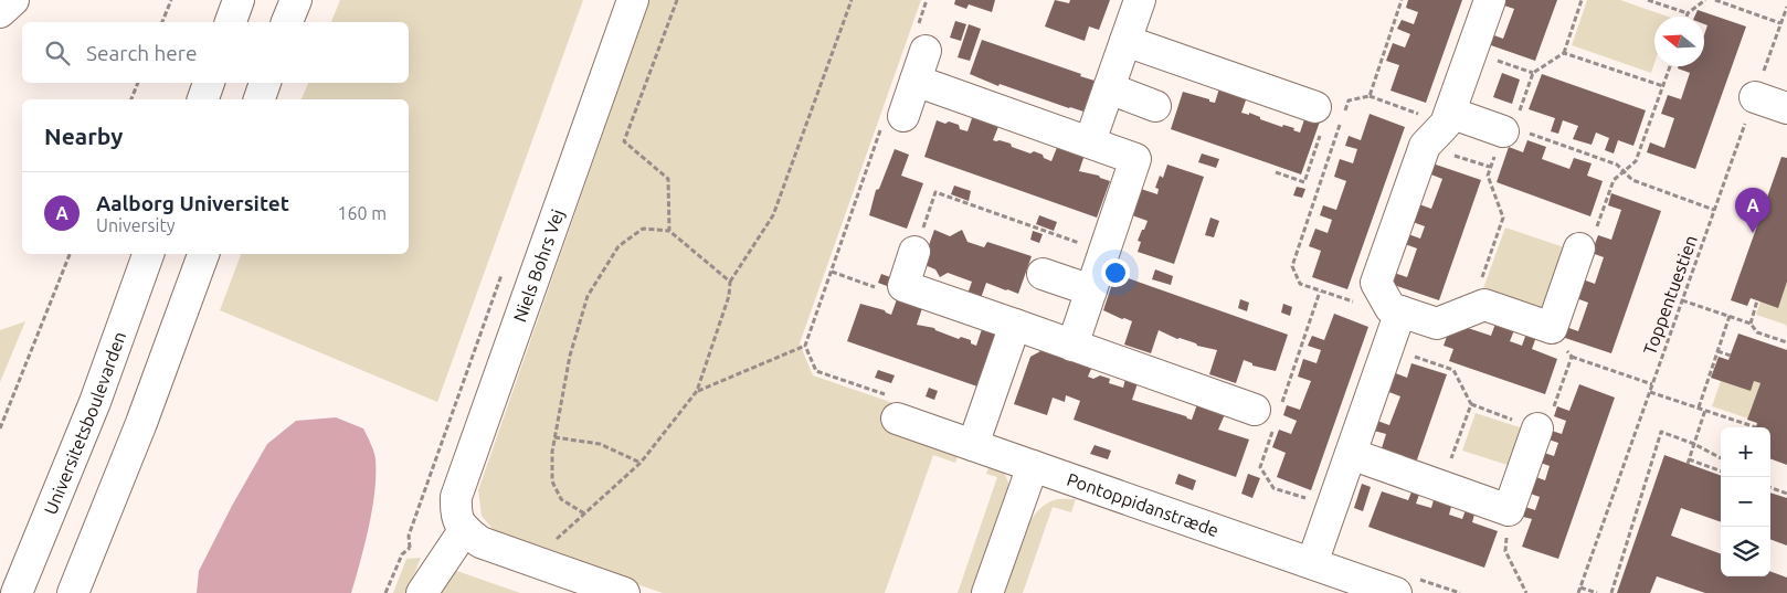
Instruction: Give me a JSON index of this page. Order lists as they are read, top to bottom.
{
  "streets": {
    "street": ["Niels Bohrs Vej", "Universitetsboulevarden", "Pontoppidanstræde"],
    "path": ["Toppentuestien"]
  },
  "north": "left",
  "page": {
    "search": "Search here",
    "heading": "Nearby",
    "list": [
      {
        "mark": "A",
        "name": "Aalborg Universitet",
        "note": "University",
        "value": "160 m"
      }
    ],
    "pins": "A",
    "map_buttons": ["+", "−"]
  }
}
